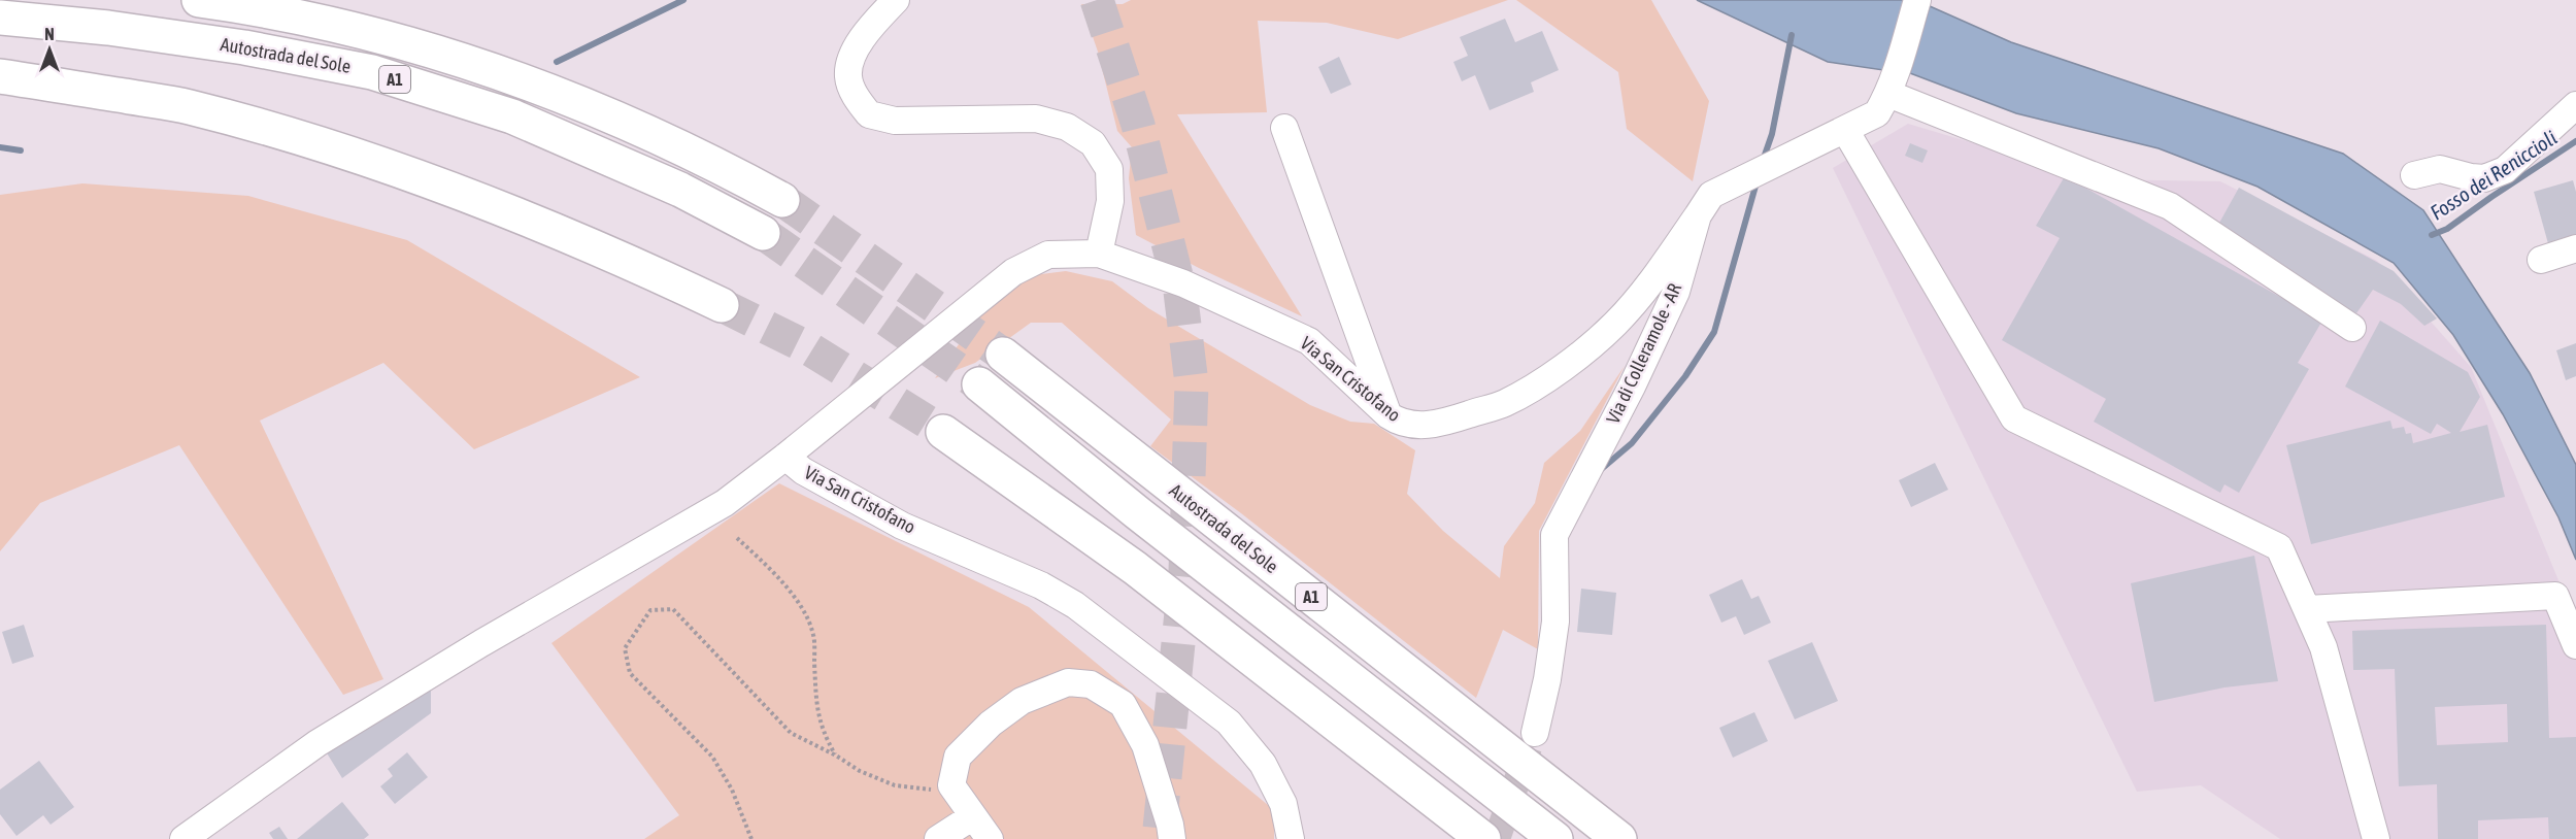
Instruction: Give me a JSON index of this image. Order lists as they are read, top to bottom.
{
  "streets": {
    "highway": ["Autostrada del Sole", "A1"],
    "street": ["Via di Colleramole - AR", "Via San Cristofano"]
  },
  "crossings": [
    ["Via di Colleramole - AR", "Via San Cristofano"]
  ],
  "water": ["Fosso dei Reniccioli"],
  "north": "top"
}
